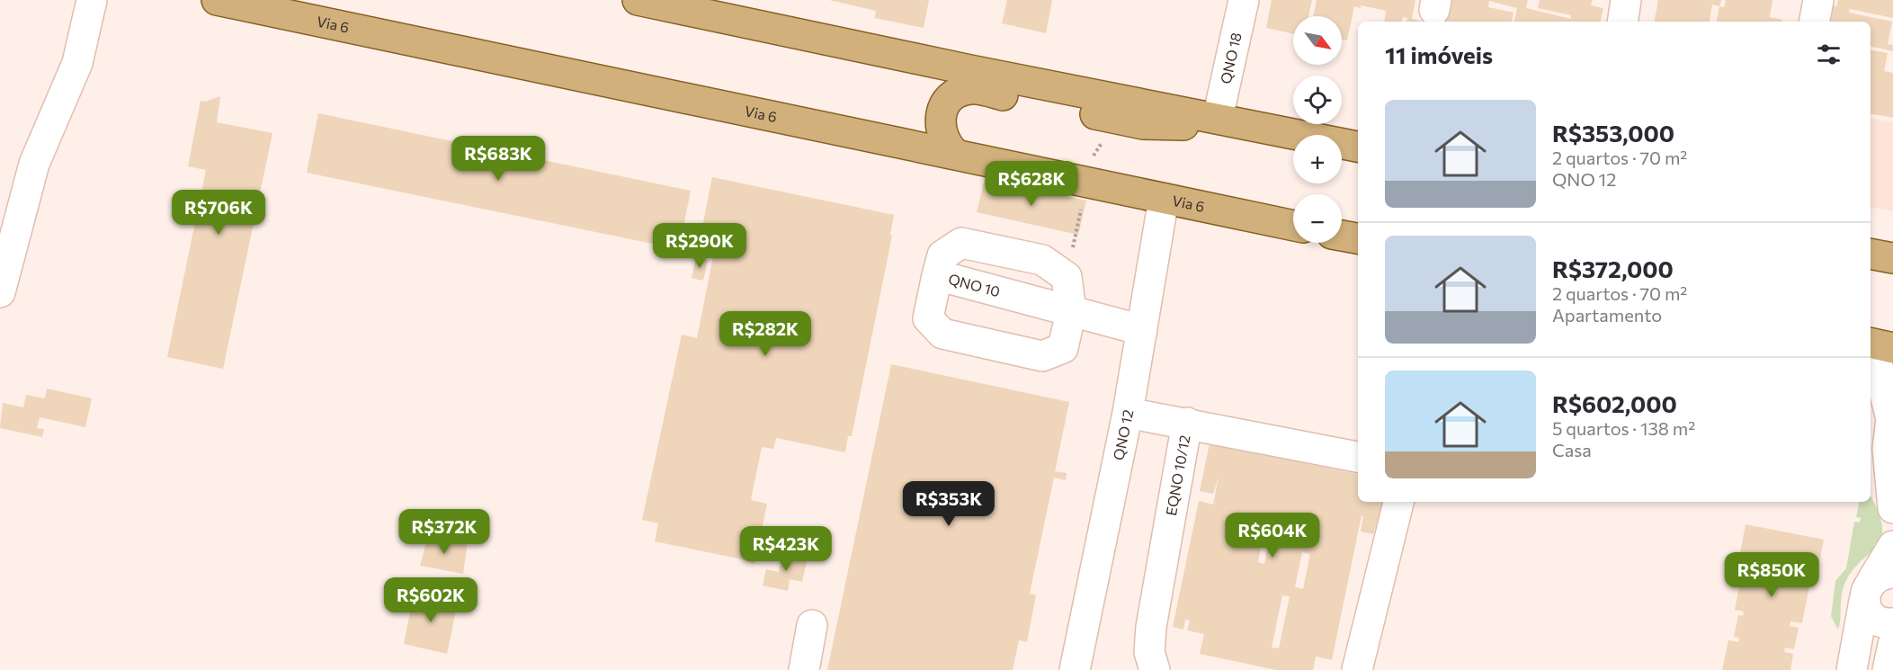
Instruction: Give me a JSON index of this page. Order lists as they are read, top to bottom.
{
  "streets": {
    "main road": ["Via 6"],
    "street": [
      "QNO 18",
      "QNO 10",
      "QNO 12",
      "EQNO 10/12"
    ]
  },
  "crossings": [
    ["Via 6", "QNO 12"],
    ["QNO 10", "QNO 12"]
  ],
  "north": "bottom right",
  "page": {
    "map_buttons": ["+", "−"],
    "heading": "11 imóveis",
    "list": [
      {
        "name": "R$353,000",
        "note": "2 quartos · 70 m² · QNO 12"
      },
      {
        "name": "R$372,000",
        "note": "2 quartos · 70 m² · Apartamento"
      },
      {
        "name": "R$602,000",
        "note": "5 quartos · 138 m² · Casa"
      }
    ],
    "price": [
      "R$683K",
      "R$628K",
      "R$706K",
      "R$290K",
      "R$282K",
      "R$353K",
      "R$372K",
      "R$604K",
      "R$423K",
      "R$850K",
      "R$602K"
    ]
  }
}
